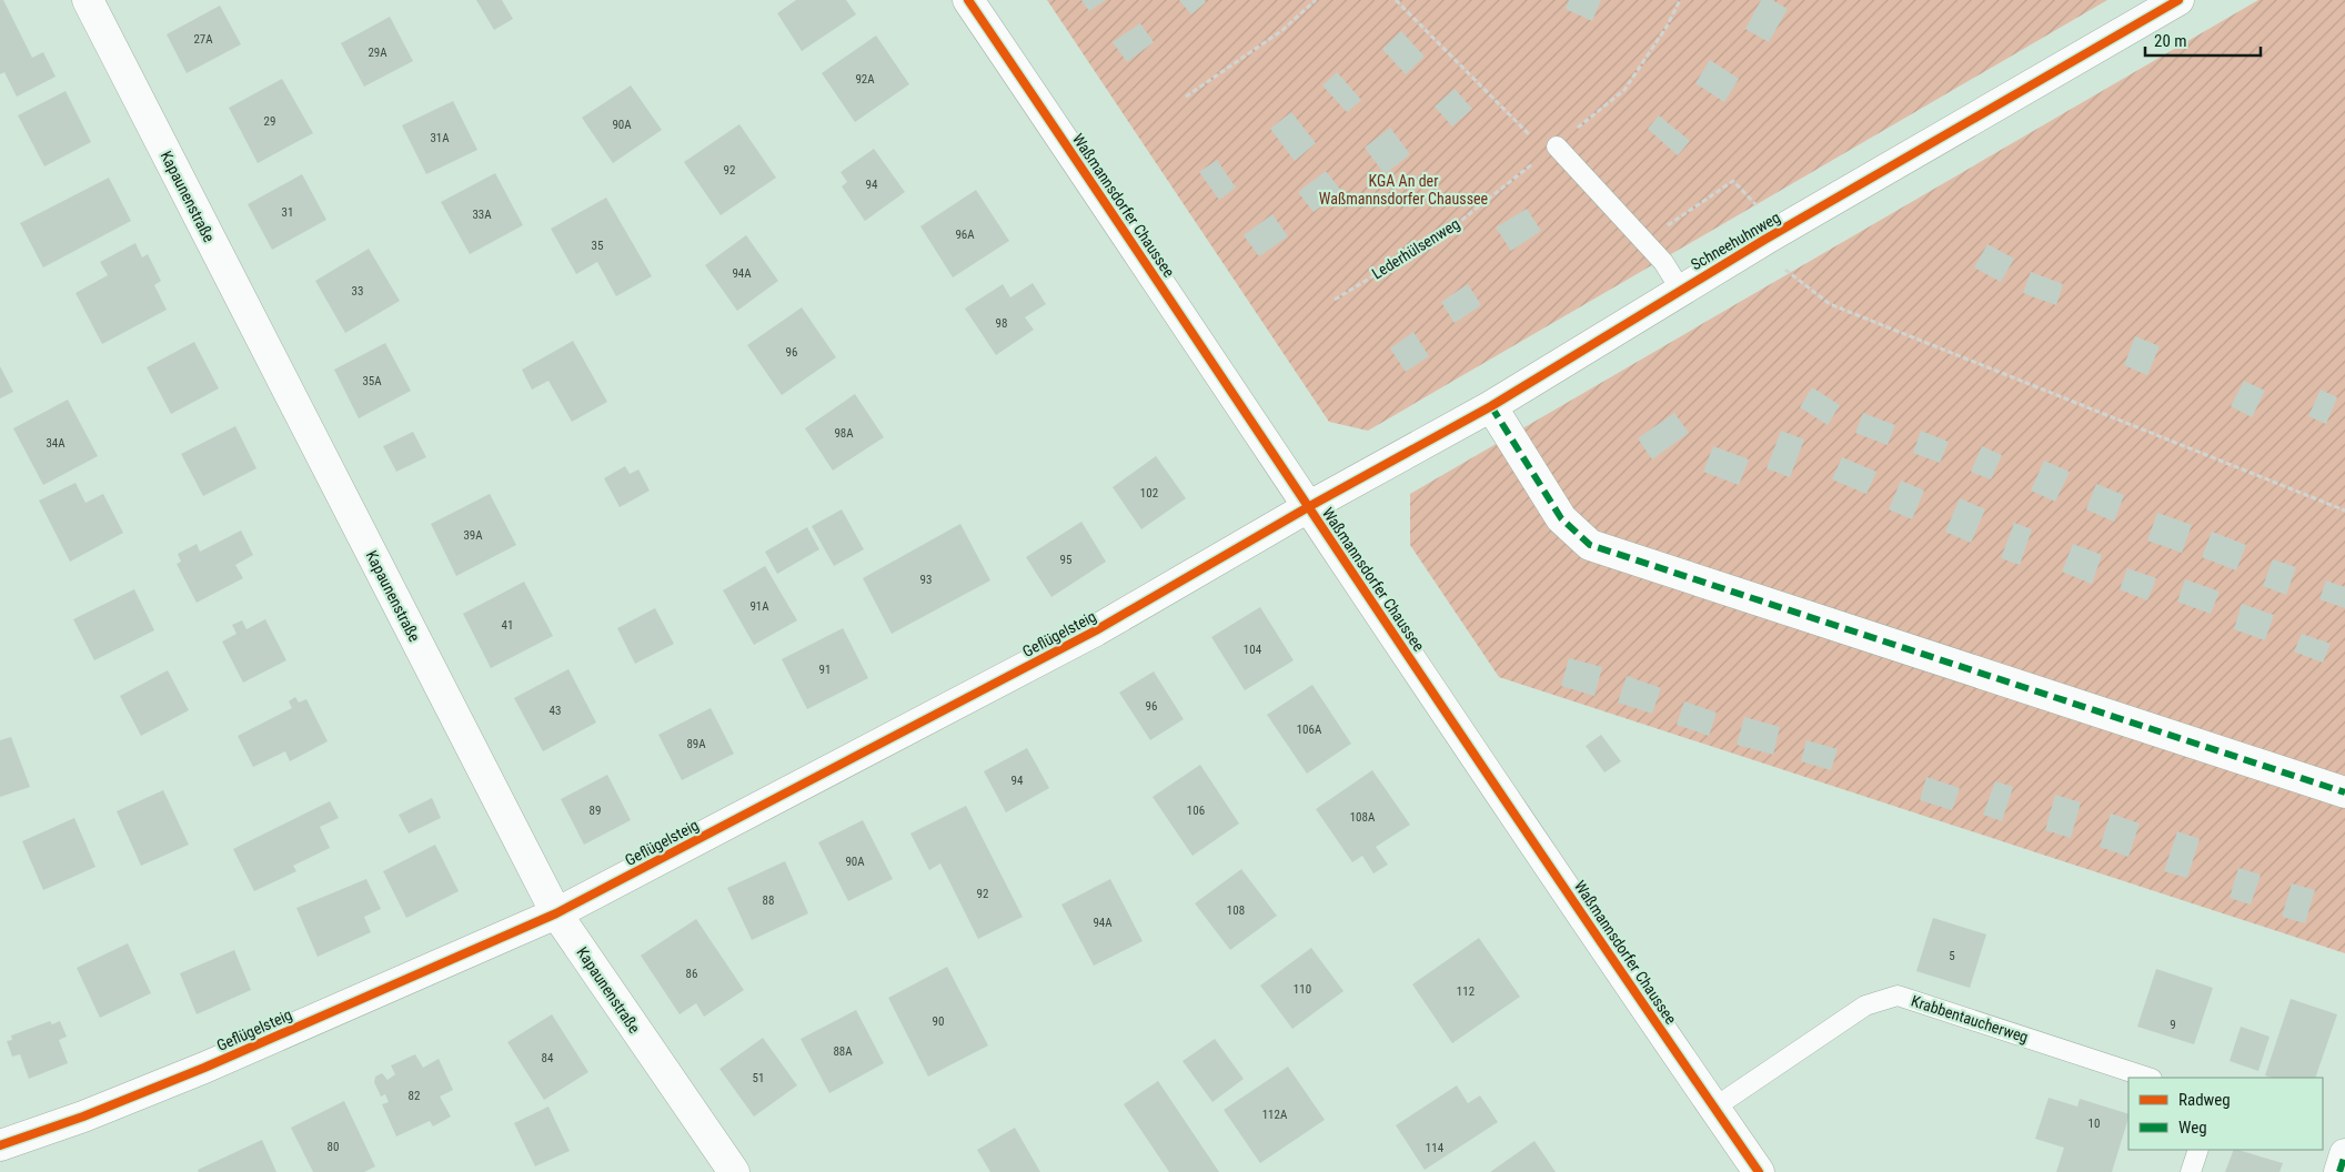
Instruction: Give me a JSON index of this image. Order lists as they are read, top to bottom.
{
  "streets": {
    "street": [
      "Kapaunenstraße",
      "Waßmannsdorfer Chaussee",
      "Schneehuhnweg",
      "Geflügelsteig"
    ],
    "lane": ["Krabbentaucherweg"],
    "path": ["Lederhülsenweg"]
  },
  "crossings": [
    ["Kapaunenstraße", "Geflügelsteig"],
    ["Waßmannsdorfer Chaussee", "Schneehuhnweg"],
    ["Waßmannsdorfer Chaussee", "Geflügelsteig"],
    ["Waßmannsdorfer Chaussee", "Krabbentaucherweg"],
    ["Schneehuhnweg", "Geflügelsteig"]
  ],
  "parks": ["KGA An der Waßmannsdorfer Chaussee"],
  "house_numbers": [
    "27A",
    "29A",
    "92A",
    "29",
    "90A",
    "31A",
    "92",
    "94",
    "31",
    "33A",
    "96A",
    "35",
    "94A",
    "33",
    "98",
    "96",
    "35A",
    "98A",
    "34A",
    "102",
    "39A",
    "95",
    "93",
    "91A",
    "41",
    "104",
    "91",
    "96",
    "43",
    "106A",
    "89A",
    "94",
    "89",
    "106",
    "108A",
    "90A",
    "92",
    "88",
    "108",
    "94A",
    "5",
    "86",
    "110",
    "112",
    "90",
    "9",
    "88A",
    "84",
    "51",
    "82",
    "112A",
    "10",
    "80",
    "114"
  ],
  "legend": ["Radweg", "Weg"],
  "scale_bar": "20 m"
}
